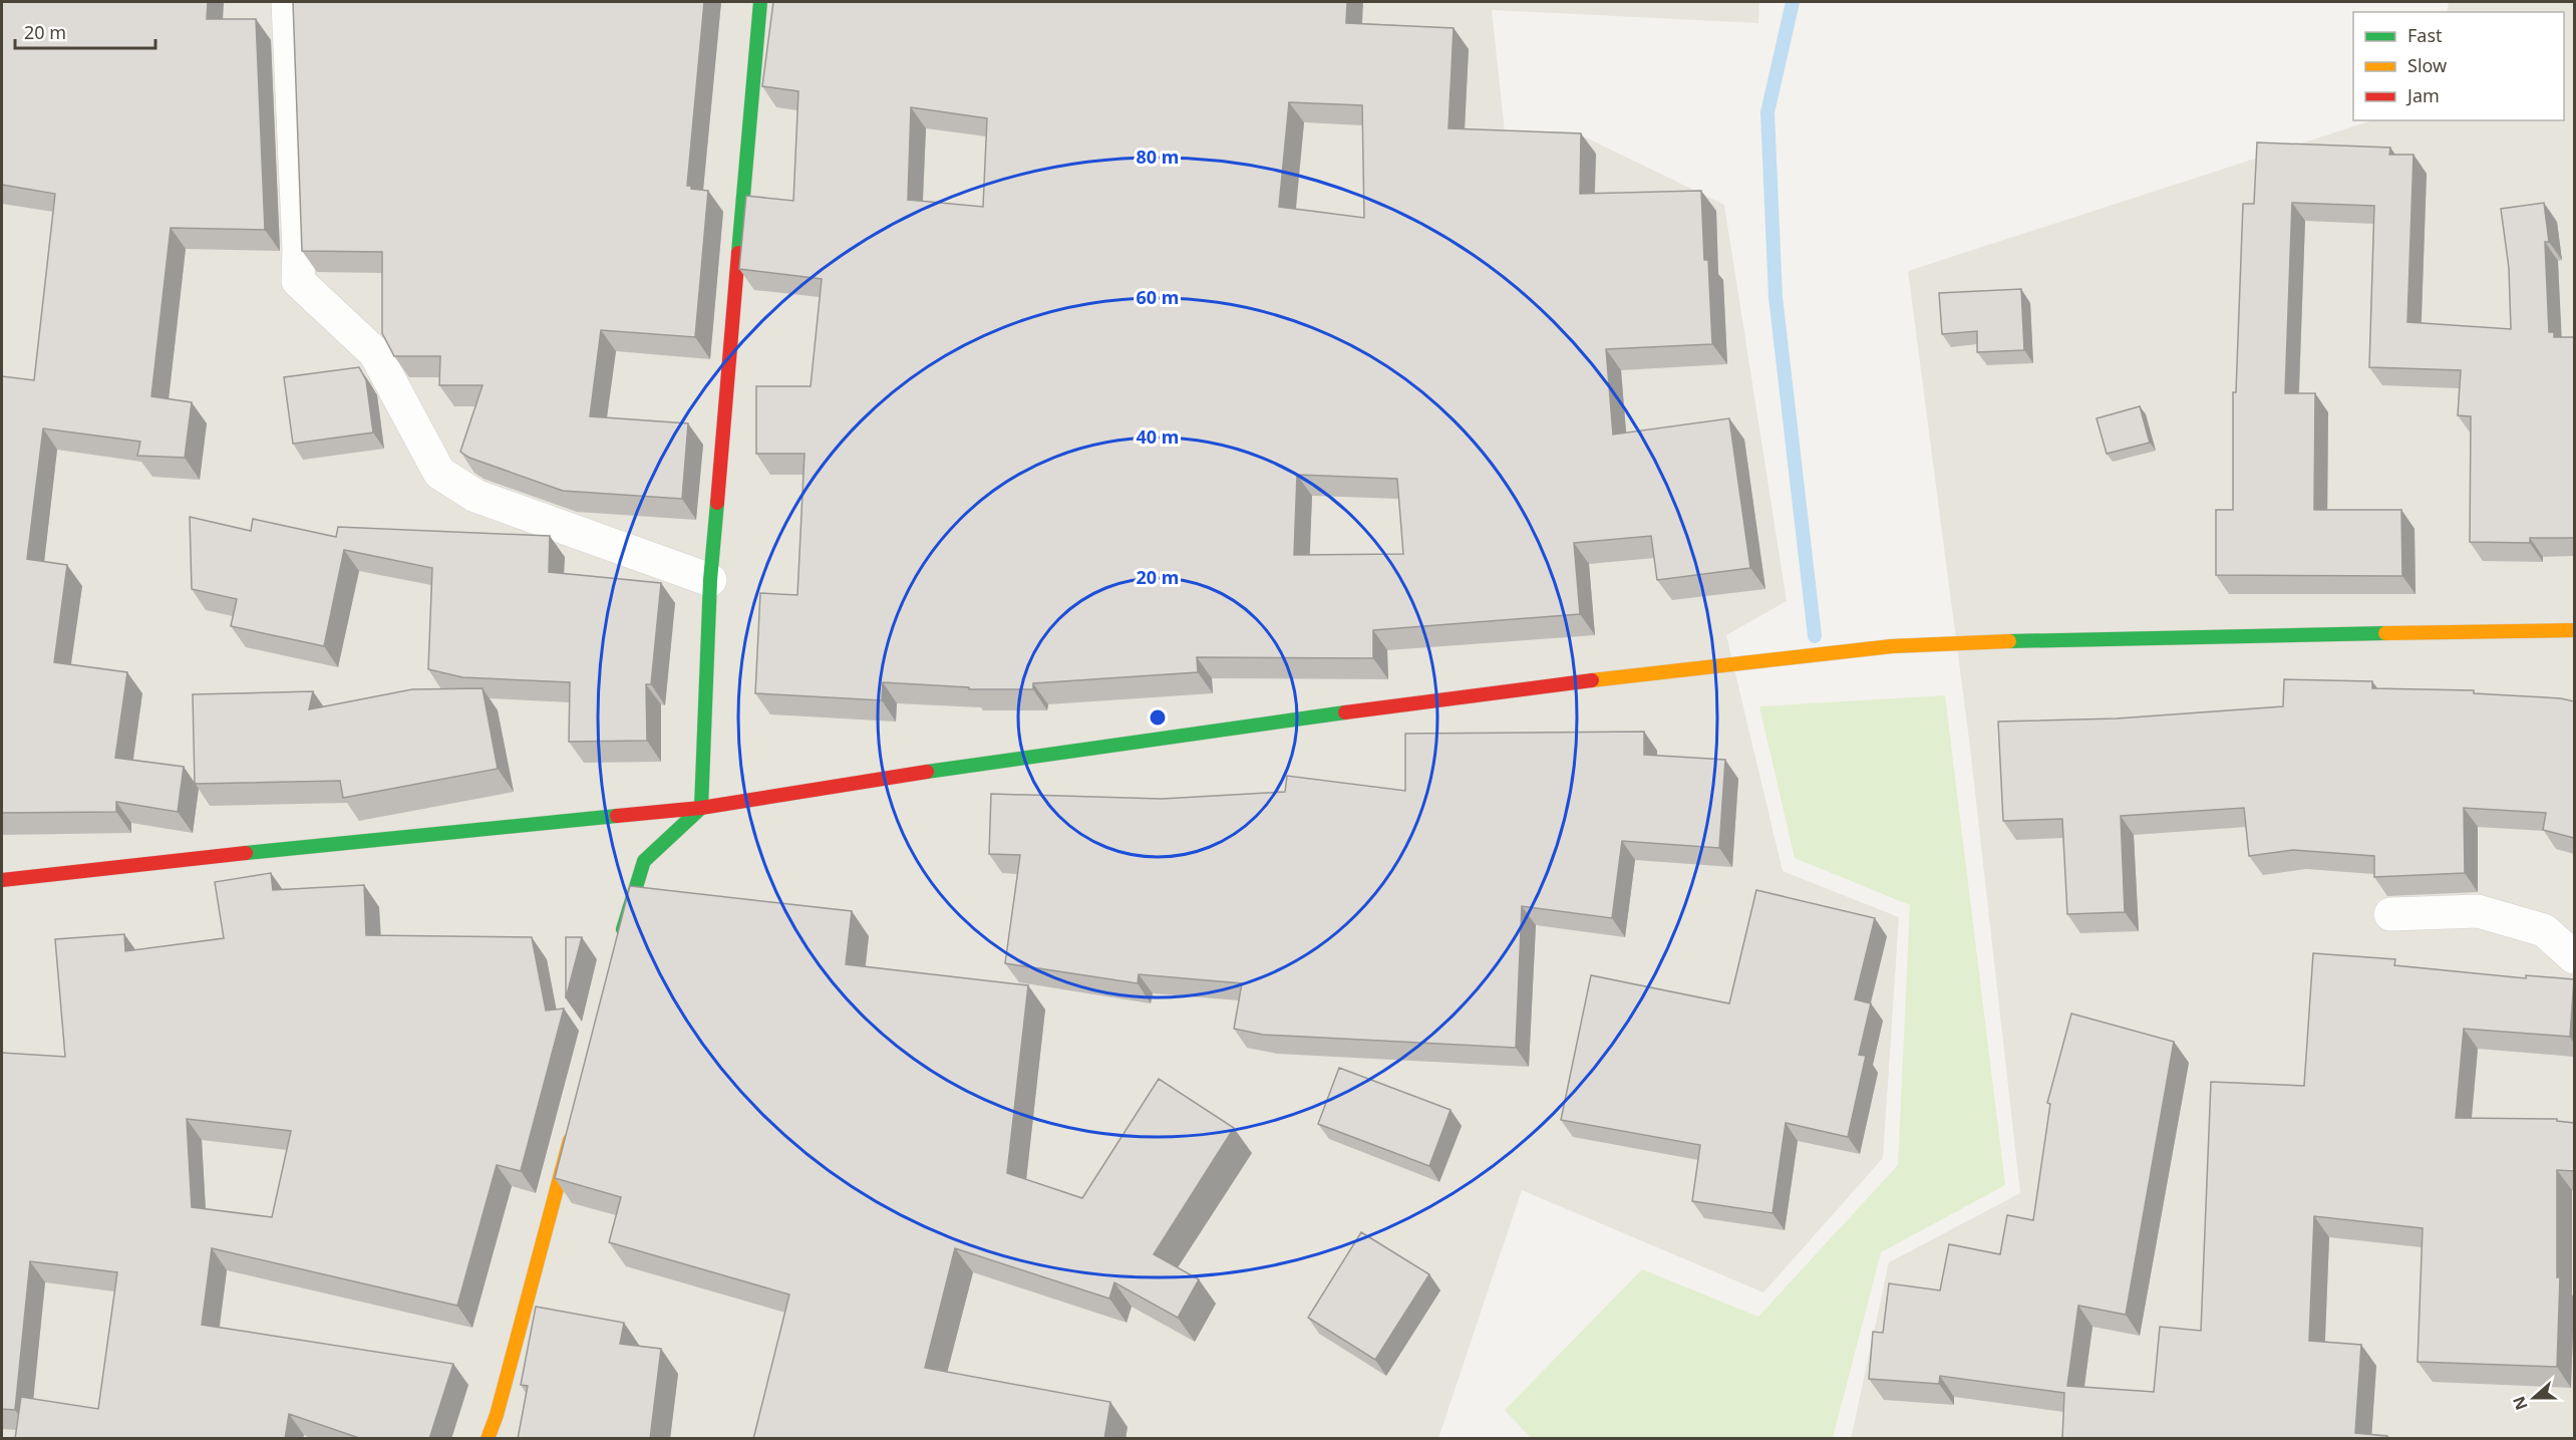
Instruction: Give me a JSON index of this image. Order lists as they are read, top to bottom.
{
  "legend": ["Fast", "Slow", "Jam"],
  "scale_bar": "20 m",
  "north": "left",
  "rings": [
    "80 m",
    "60 m",
    "40 m",
    "20 m"
  ]
}
